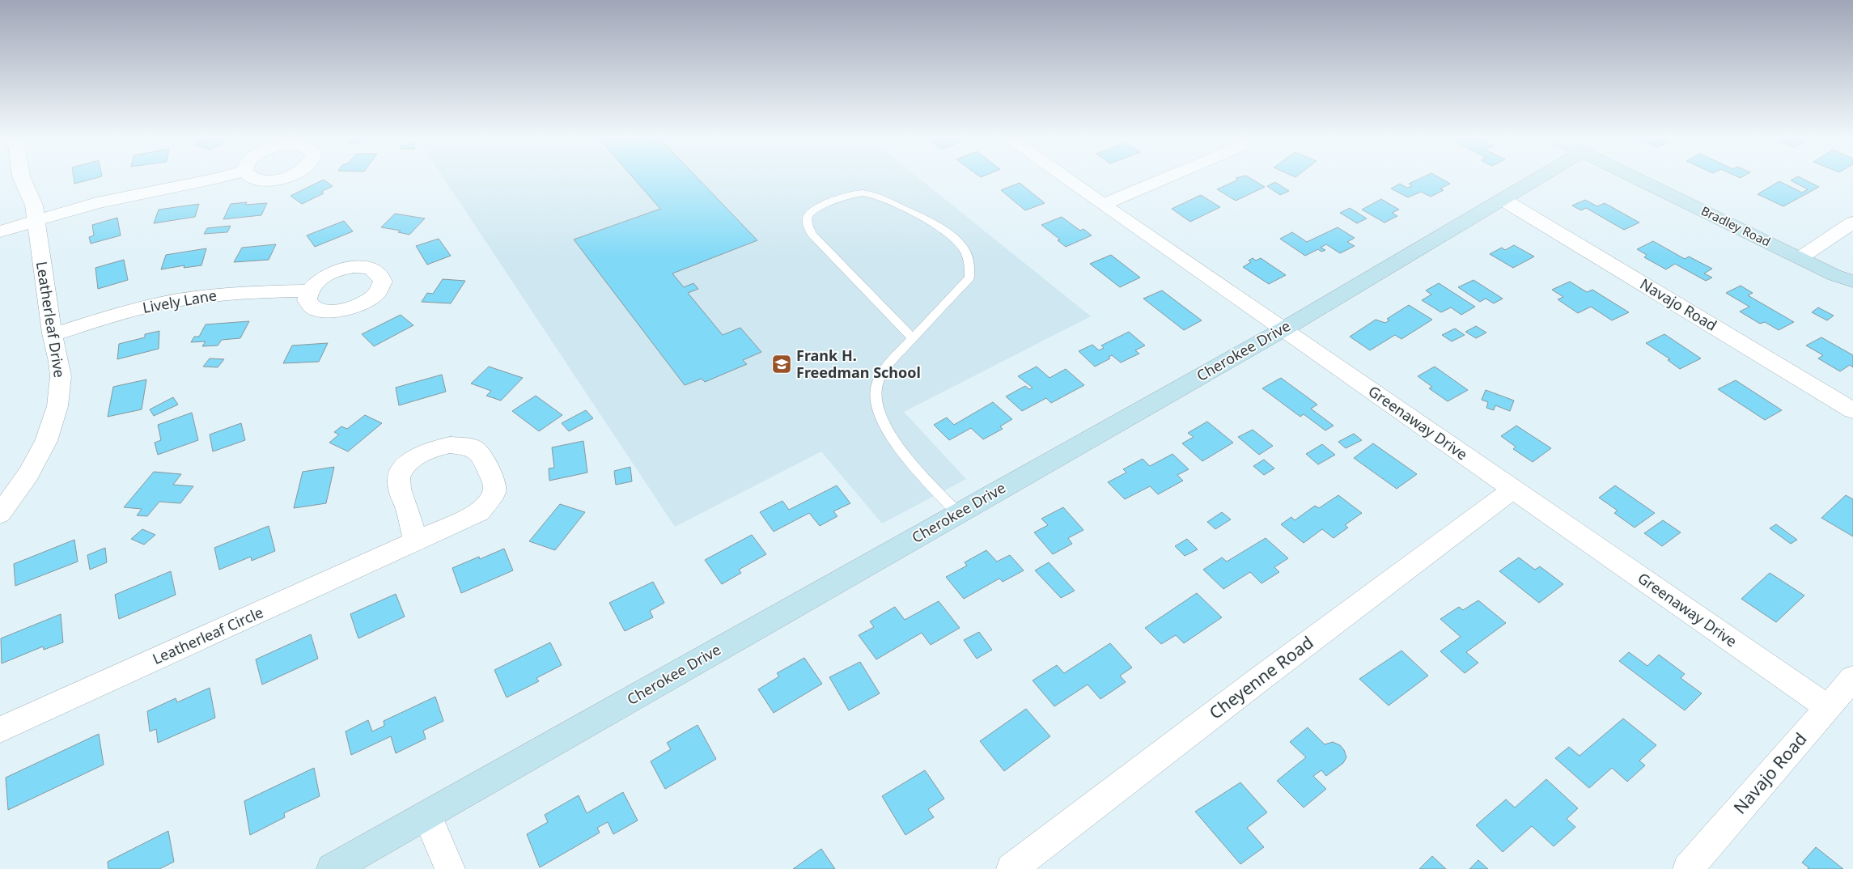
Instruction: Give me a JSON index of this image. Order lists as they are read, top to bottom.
{
  "streets": {
    "street": [
      "Bradley Road",
      "Lively Lane",
      "Navajo Road",
      "Leatherleaf Drive",
      "Cherokee Drive",
      "Greenaway Drive",
      "Leatherleaf Circle",
      "Cheyenne Road"
    ]
  },
  "crossings": [
    ["Lively Lane", "Leatherleaf Drive"],
    ["Navajo Road", "Cherokee Drive"],
    ["Navajo Road", "Greenaway Drive"],
    ["Cherokee Drive", "Greenaway Drive"],
    ["Greenaway Drive", "Cheyenne Road"]
  ],
  "places": {
    "school or university": ["Frank H. Freedman School"]
  }
}
